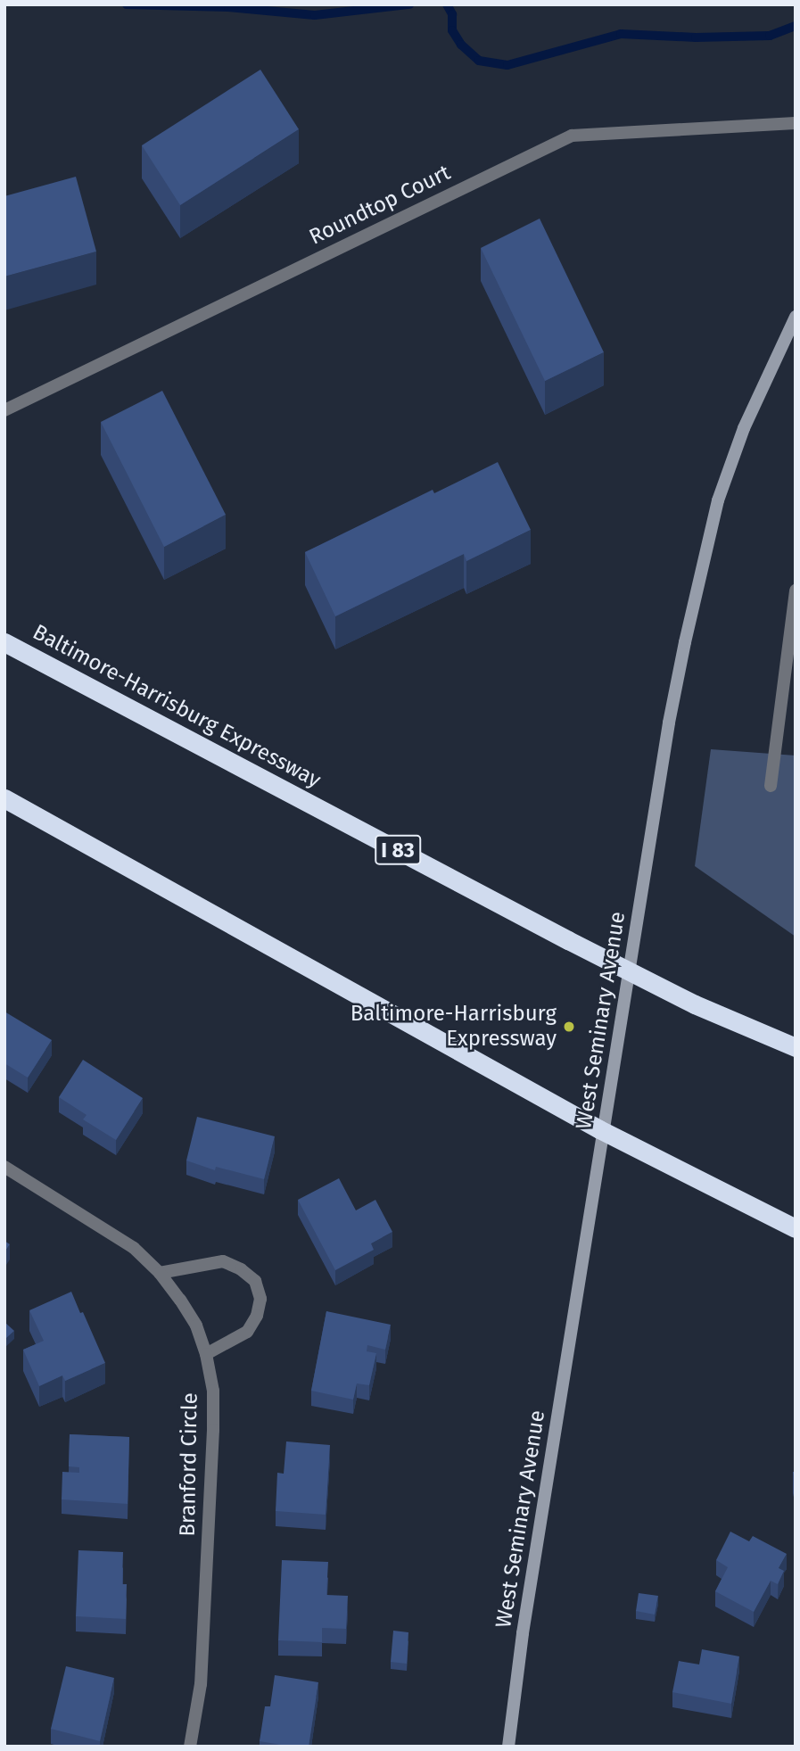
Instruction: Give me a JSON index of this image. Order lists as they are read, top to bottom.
{
  "streets": {
    "highway": ["Baltimore-Harrisburg Expressway", "I 83"],
    "main road": ["West Seminary Avenue"],
    "street": ["Roundtop Court", "Branford Circle"]
  },
  "places": ["Baltimore-Harrisburg Expressway"]
}
